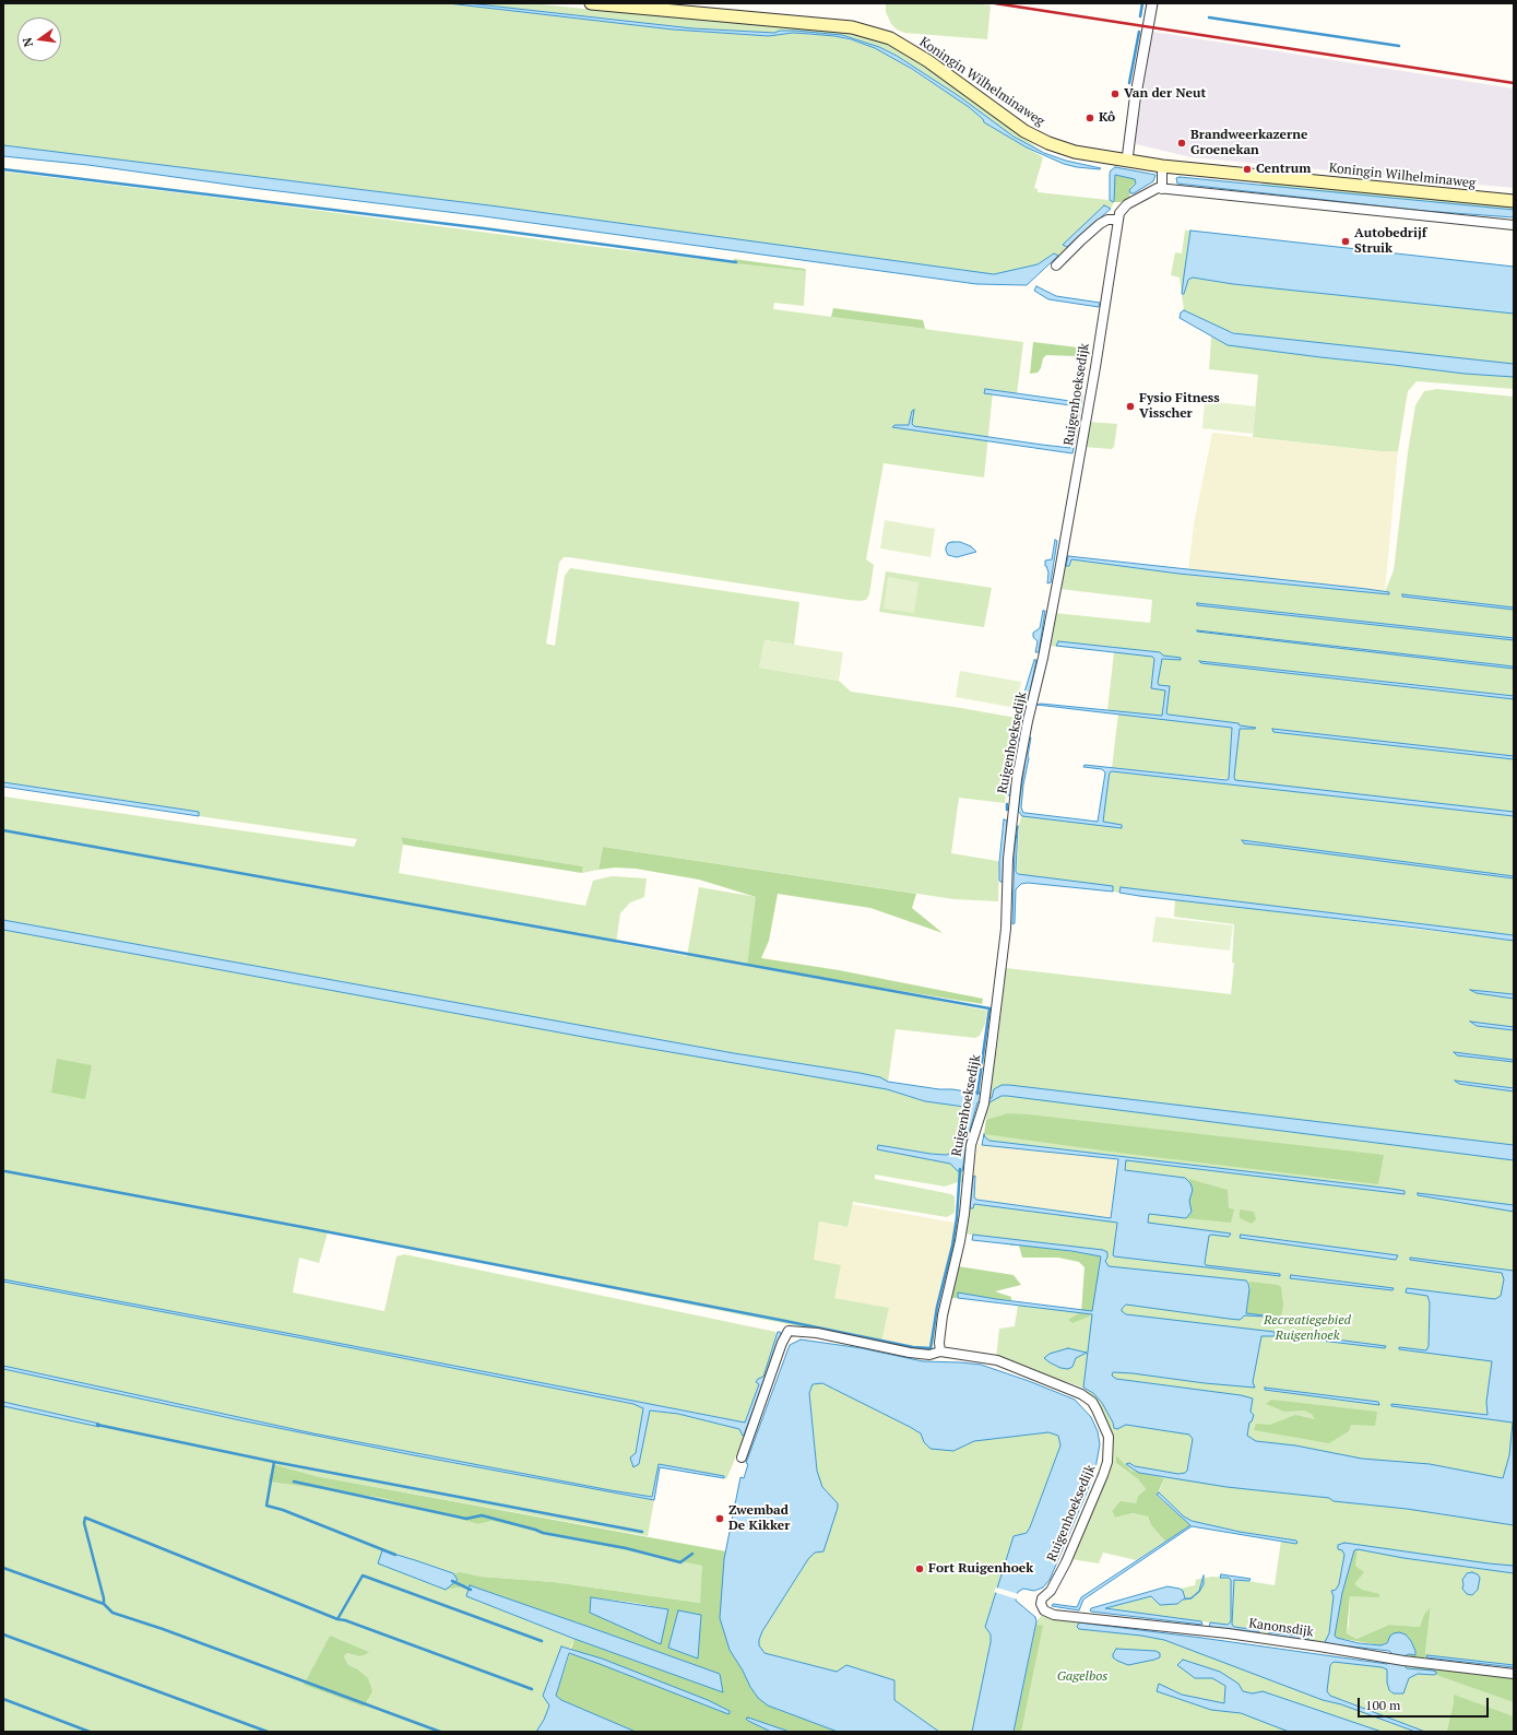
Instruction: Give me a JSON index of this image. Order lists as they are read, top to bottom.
{
  "streets": {
    "main road": ["Koningin Wilhelminaweg"],
    "street": ["Ruigenhoeksedijk", "Kanonsdijk"]
  },
  "crossings": [
    ["Ruigenhoeksedijk", "Kanonsdijk"]
  ],
  "parks": ["Recreatiegebied Ruigenhoek", "Gagelbos"],
  "places": [
    "Van der Neut",
    "Kô",
    "Brandweerkazerne Groenekan",
    "Centrum",
    "Autobedrijf Struik",
    "Fysio Fitness Visscher",
    "Zwembad De Kikker",
    "Fort Ruigenhoek"
  ],
  "scale_bar": "100 m",
  "north": "left"
}
